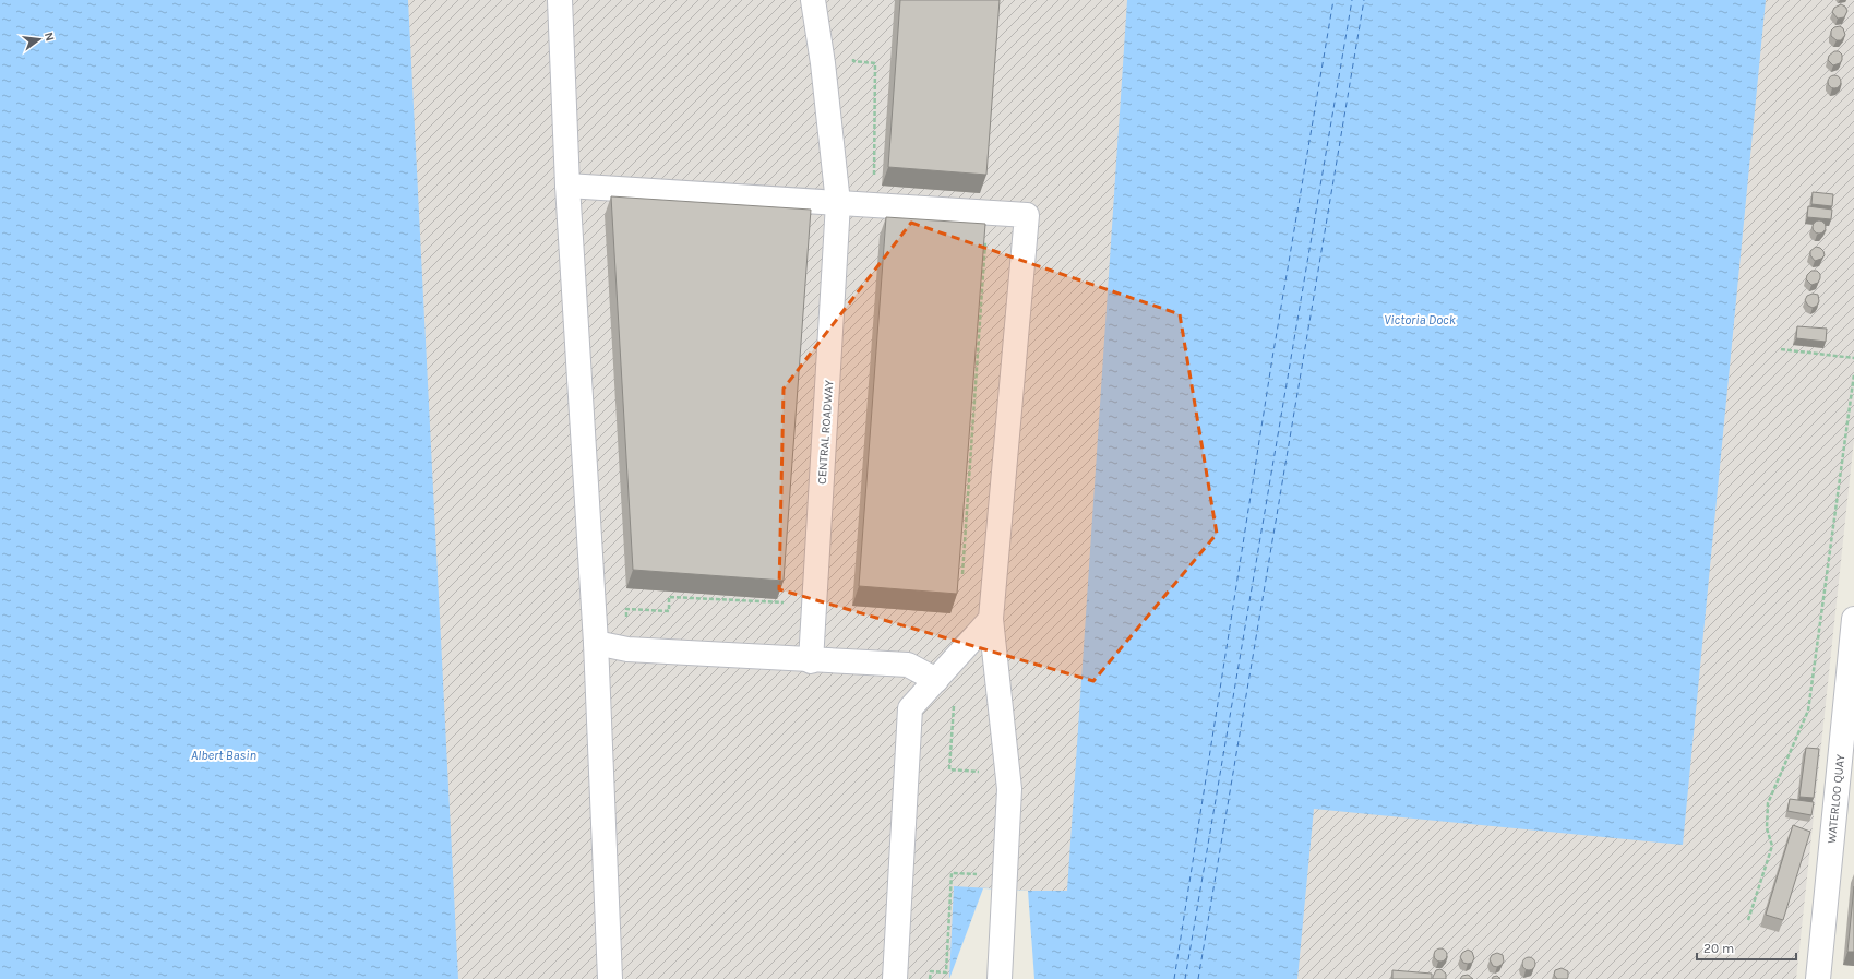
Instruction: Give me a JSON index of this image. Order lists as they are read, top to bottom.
{
  "streets": {
    "street": ["CENTRAL ROADWAY", "WATERLOO QUAY"]
  },
  "water": ["Victoria Dock", "Albert Basin"],
  "scale_bar": "20 m",
  "north": "right"
}
